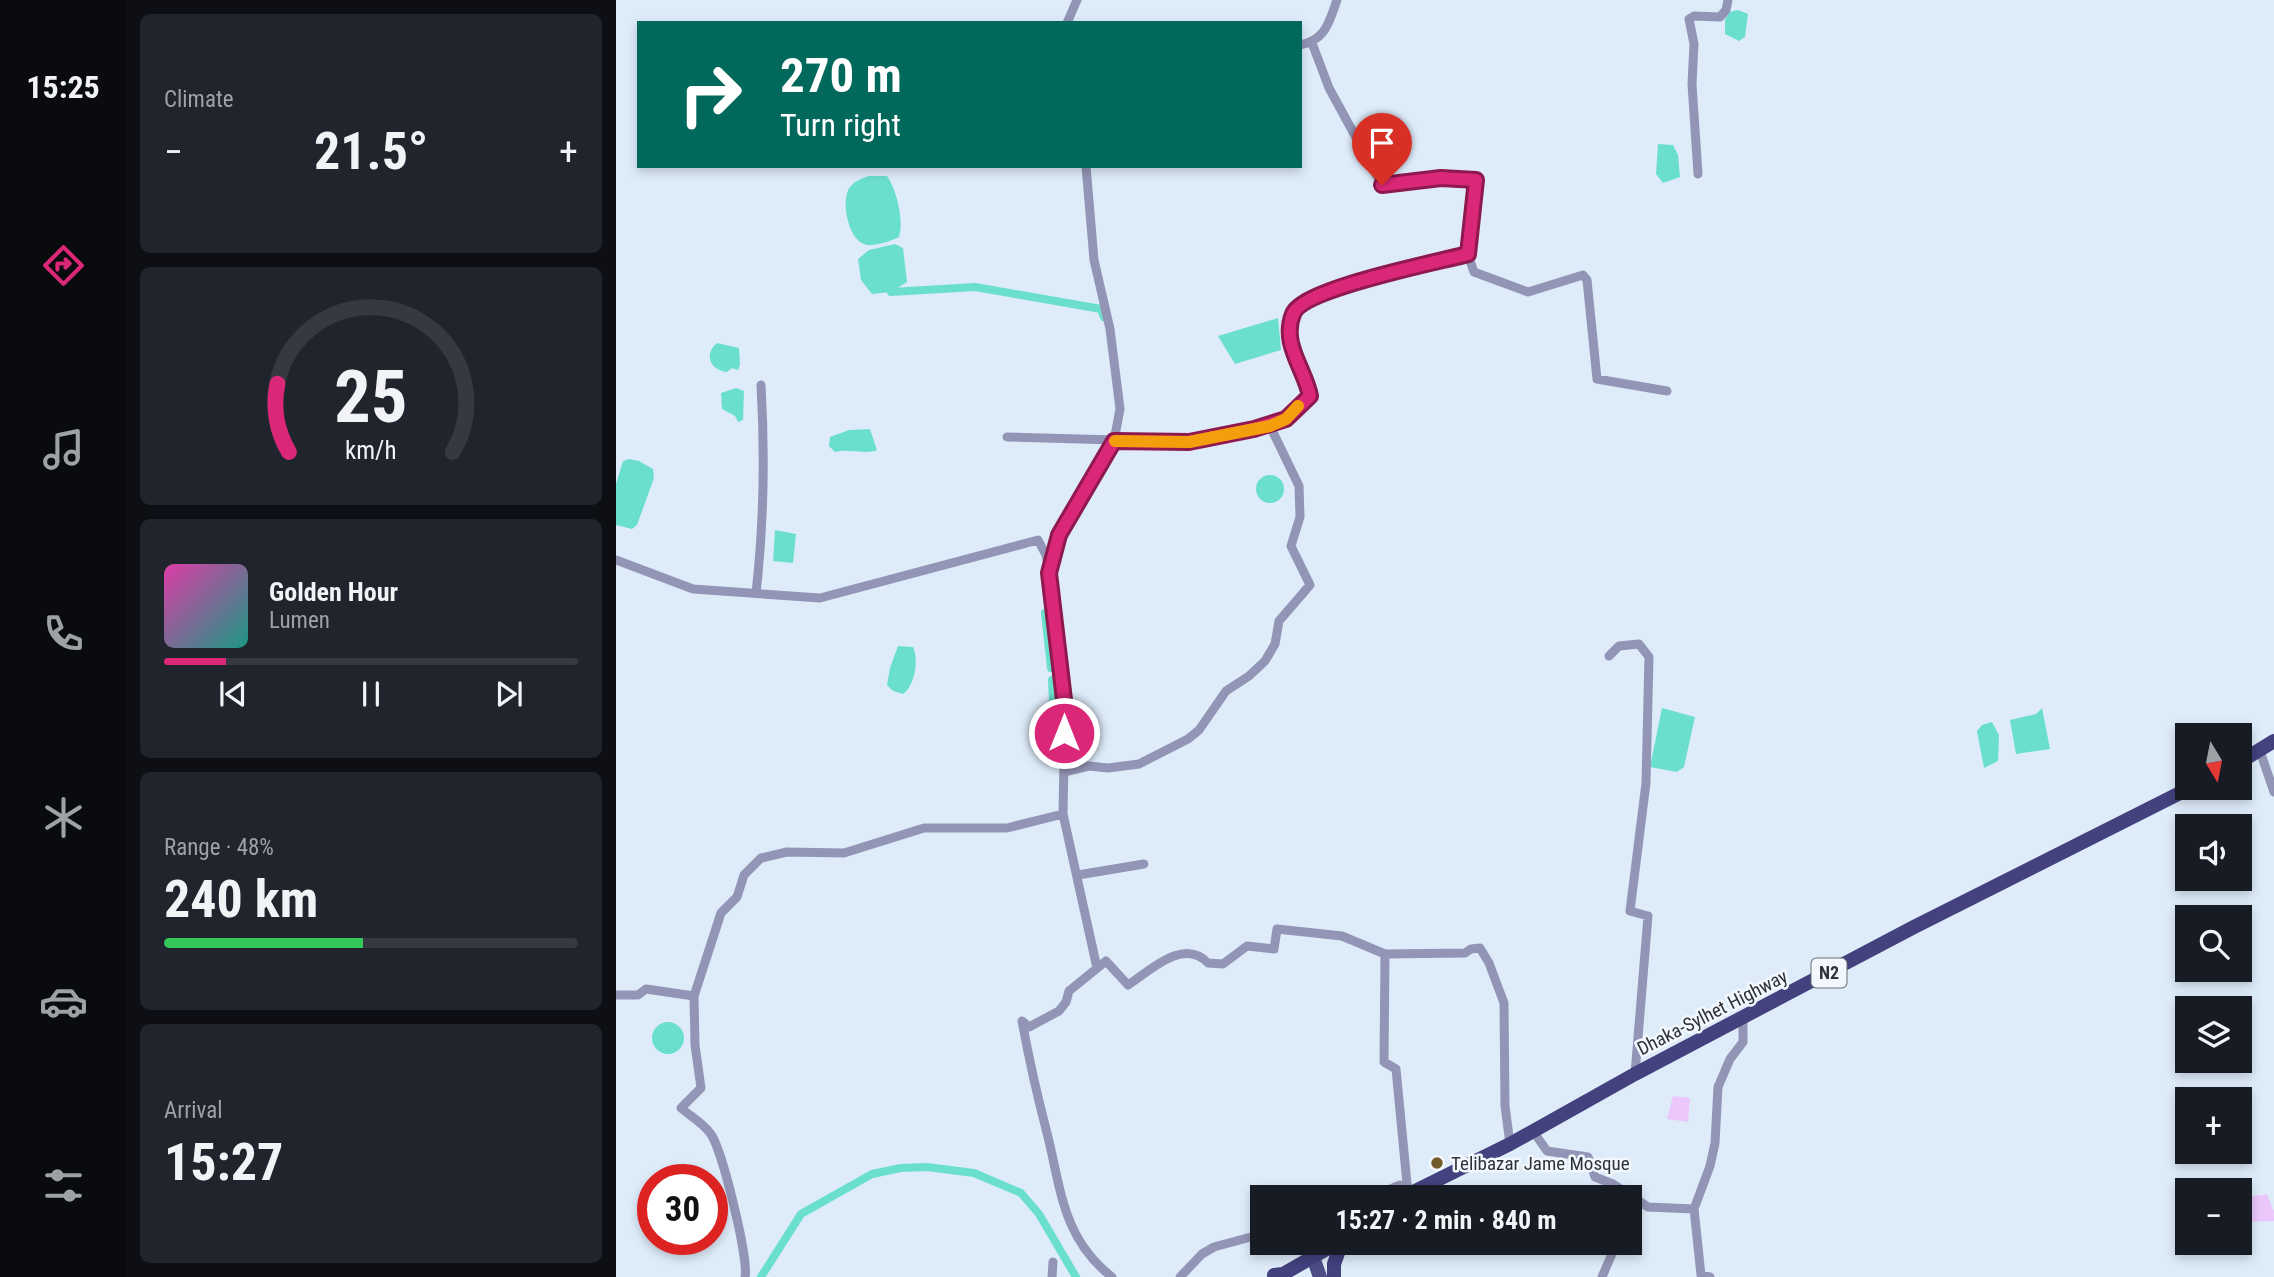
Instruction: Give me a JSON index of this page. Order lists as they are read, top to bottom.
{
  "streets": {
    "highway": ["N2", "Dhaka-Sylhet Highway"]
  },
  "places": ["Telibazar Jame Mosque"],
  "north": "bottom",
  "page": {
    "tabs": "15:25",
    "tile": [
      "Climate",
      ["Range · 48%", "240 km"],
      ["Arrival", "15:27"]
    ],
    "turn": ["270 m", "Turn right"],
    "heat": ["−", "21.5°", "+"],
    "song": ["Golden Hour", "Lumen"],
    "map_buttons": ["+", "−"],
    "limit": "30",
    "trip": "15:27 · 2 min · 840 m",
    "gauge": ["25", "km/h"]
  }
}
